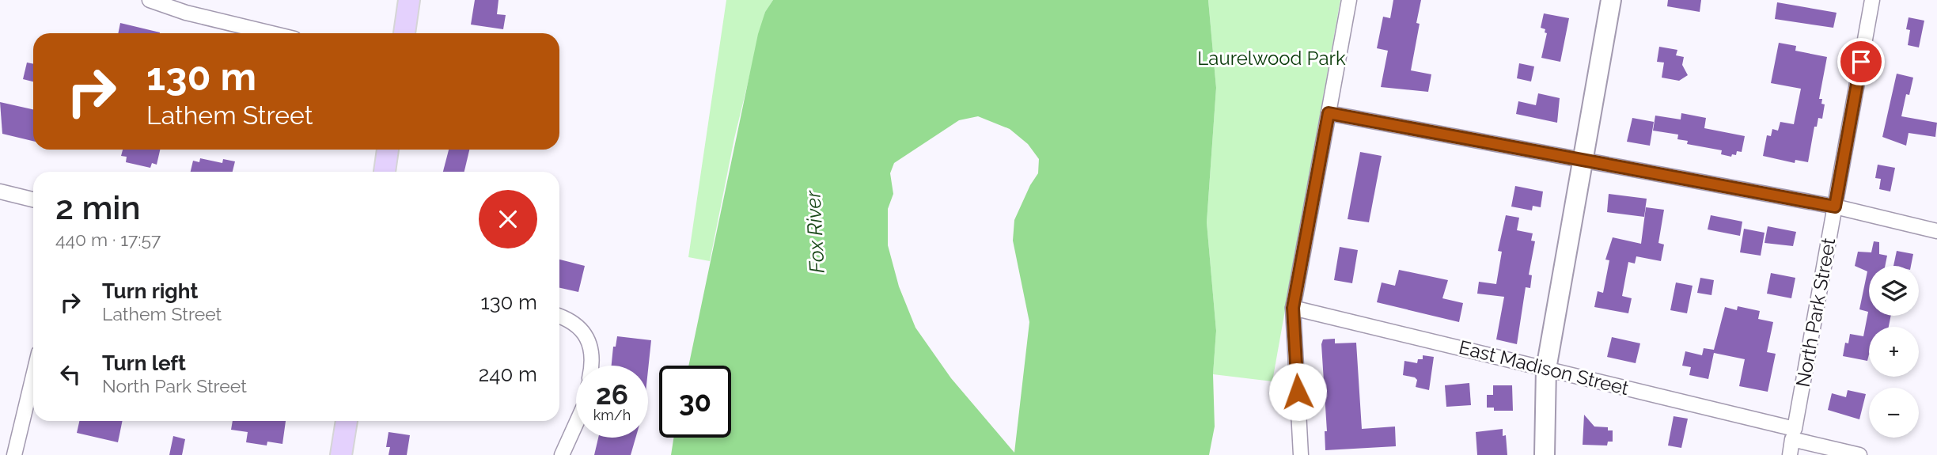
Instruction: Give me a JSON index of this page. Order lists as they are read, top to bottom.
{
  "streets": {
    "street": ["North Park Street", "East Madison Street"]
  },
  "crossings": [
    ["North Park Street", "East Madison Street"]
  ],
  "water": ["Fox River"],
  "parks": ["Laurelwood Park"],
  "page": {
    "turn": ["130 m", "Lathem Street"],
    "heading": ["2 min", "440 m · 17:57"],
    "map_buttons": ["+", "−"],
    "list": [
      {
        "name": "Turn right",
        "note": "Lathem Street",
        "value": "130 m"
      },
      {
        "name": "Turn left",
        "note": "North Park Street",
        "value": "240 m"
      }
    ],
    "speed": "26 km/h",
    "limit": "30"
  }
}
